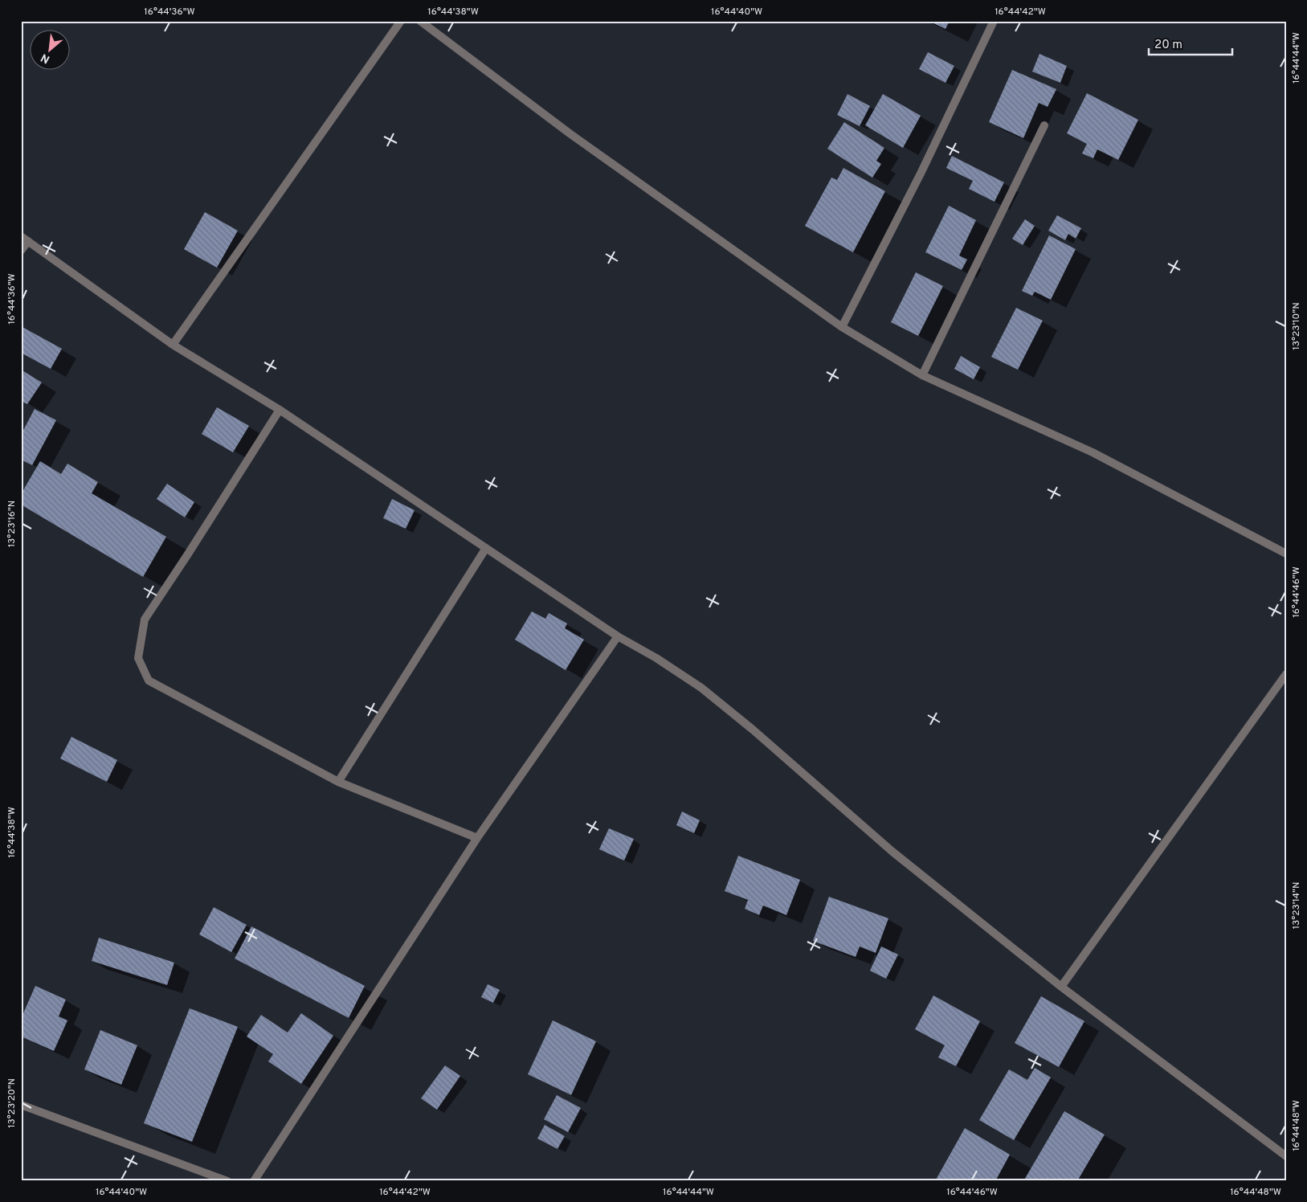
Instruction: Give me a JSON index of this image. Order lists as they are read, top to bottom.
{
  "scale_bar": "20 m",
  "north": "bottom left",
  "coordinates": [
    "16°44'36\"W",
    "16°44'38\"W",
    "16°44'40\"W",
    "16°44'42\"W",
    "16°44'44\"W",
    "13°23'10\"N",
    "13°23'16\"N",
    "16°44'46\"W",
    "13°23'14\"N",
    "13°23'20\"N",
    "16°44'48\"W"
  ]
}
